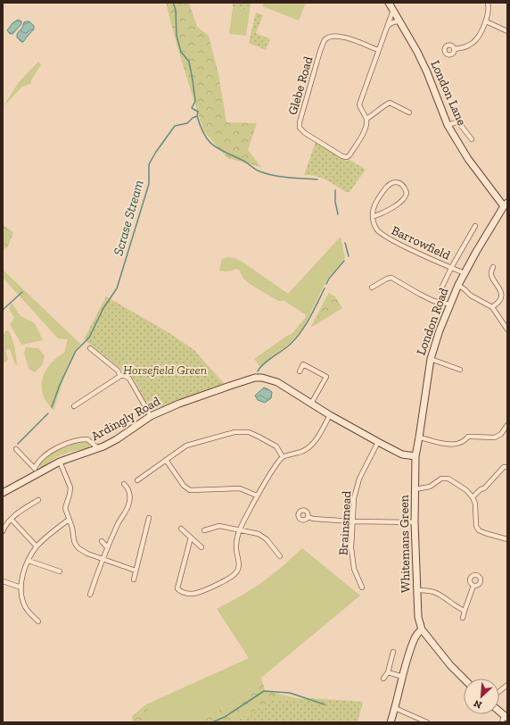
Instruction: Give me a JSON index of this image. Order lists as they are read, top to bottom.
{
  "streets": {
    "main road": [
      "London Lane",
      "London Road",
      "Ardingly Road",
      "Whitemans Green"
    ],
    "street": ["Glebe Road", "Barrowfield", "Brainsmead"]
  },
  "crossings": [
    ["London Lane", "London Road"],
    ["Barrowfield", "London Road"],
    ["London Road", "Ardingly Road"],
    ["London Road", "Whitemans Green"],
    ["Ardingly Road", "Brainsmead"],
    ["Ardingly Road", "Whitemans Green"]
  ],
  "water": ["Scrase Stream"],
  "parks": ["Horsefield Green"],
  "north": "bottom left"
}
